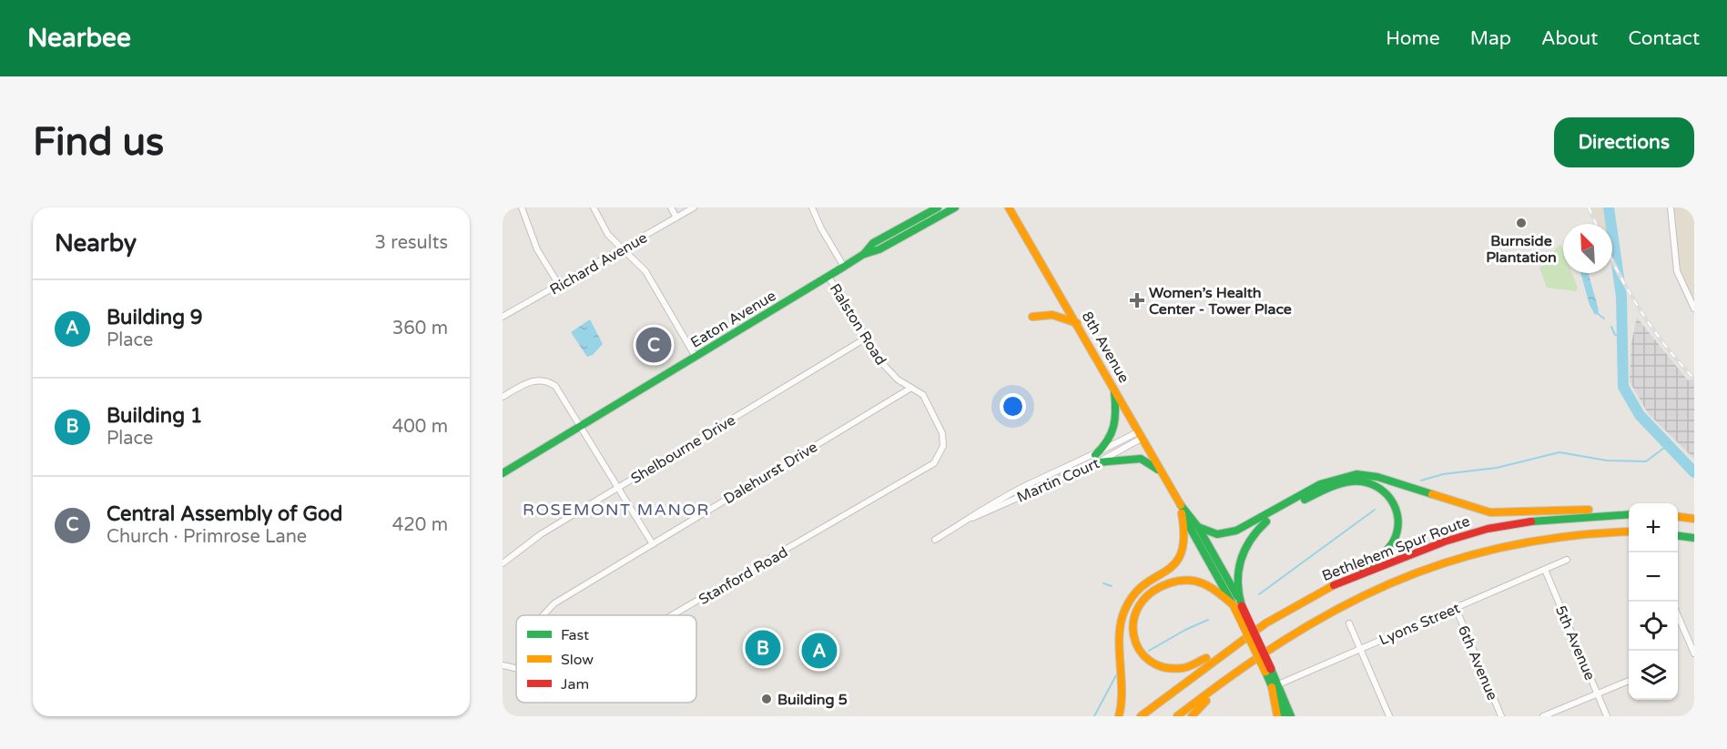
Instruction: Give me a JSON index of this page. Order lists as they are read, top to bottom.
{
  "streets": {
    "main road": ["Eaton Avenue", "8th Avenue", "Bethlehem Spur Route"],
    "street": [
      "Richard Avenue",
      "Ralston Road",
      "Shelbourne Drive",
      "Dalehurst Drive",
      "Martin Court",
      "Stanford Road",
      "Lyons Street",
      "5th Avenue",
      "6th Avenue"
    ]
  },
  "crossings": [
    ["Eaton Avenue", "Ralston Road"],
    ["Ralston Road", "Shelbourne Drive"],
    ["Ralston Road", "Dalehurst Drive"],
    ["Ralston Road", "Stanford Road"],
    ["8th Avenue", "Martin Court"],
    ["8th Avenue", "Lyons Street"],
    ["Lyons Street", "5th Avenue"],
    ["Lyons Street", "6th Avenue"]
  ],
  "districts": ["ROSEMONT MANOR"],
  "places": {
    "other": ["Burnside Plantation", "Building 5"],
    "health": ["Women’s Health Center - Tower Place"]
  },
  "legend": ["Fast", "Slow", "Jam"],
  "north": "top left",
  "page": {
    "header": "Nearbee",
    "nav": [
      "Home",
      "Map",
      "About",
      "Contact"
    ],
    "buttons": "Directions",
    "title": "Find us",
    "heading": ["Nearby", "3 results"],
    "list": [
      {
        "mark": "A",
        "name": "Building 9",
        "note": "Place",
        "value": "360 m"
      },
      {
        "mark": "B",
        "name": "Building 1",
        "note": "Place",
        "value": "400 m"
      },
      {
        "mark": "C",
        "name": "Central Assembly of God",
        "note": "Church · Primrose Lane",
        "value": "420 m"
      }
    ],
    "pins": ["C", "B", "A"],
    "map_buttons": ["+", "−"]
  }
}
